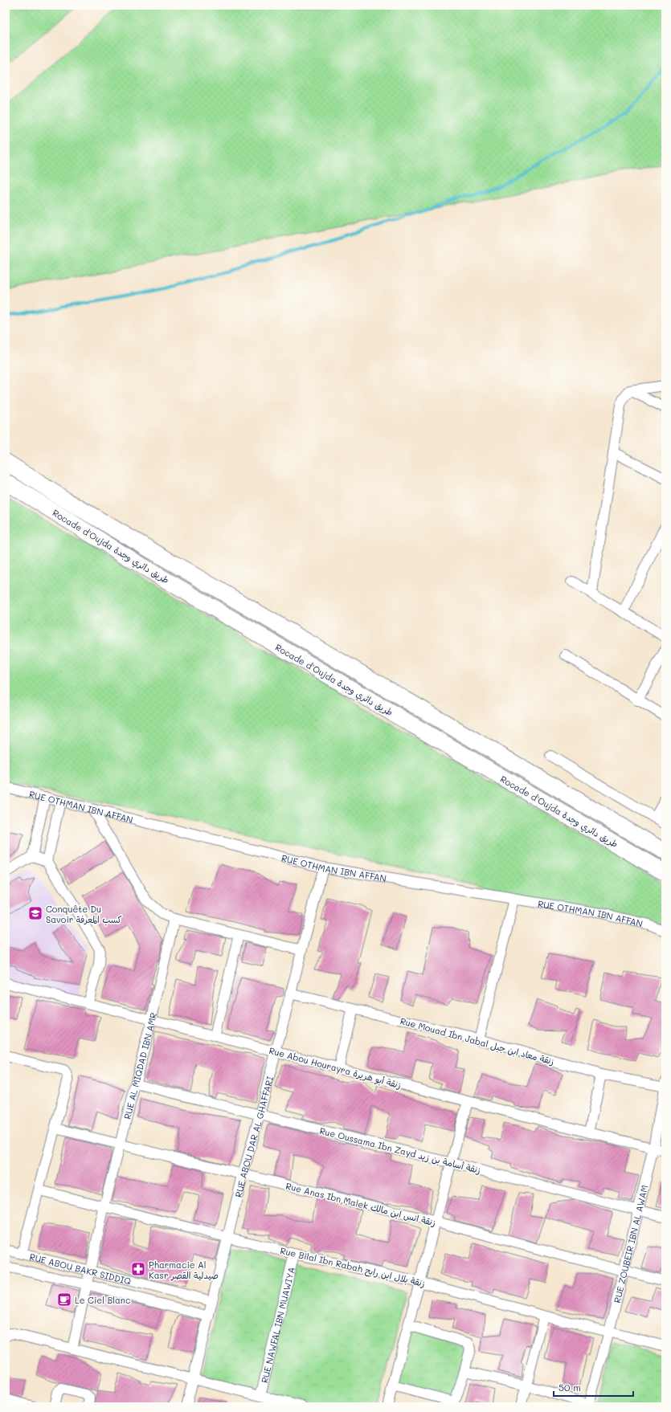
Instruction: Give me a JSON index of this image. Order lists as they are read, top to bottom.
{
  "streets": {
    "highway": ["Rocade d'Oujda طريق دائري وجدة"],
    "street": [
      "RUE OTHMAN IBN AFFAN",
      "Rue Mouad Ibn Jabal زنقة معاد ابن جبل",
      "RUE AL MIQDAD IBN AMR",
      "Rue Abou Hourayra زنقة أبو هريرة",
      "RUE ABOU DAR AL GHAFFARI",
      "Rue Oussama Ibn Zayd زنقة أسامة بن زيد",
      "Rue Anas Ibn Malek زنقة انس ابن مالك",
      "RUE ZOUBEIR IBN AL AWAM",
      "Rue Bilal Ibn Rabah زنقة بلال ابن رابح",
      "RUE ABOU BAKR SIDDIQ",
      "RUE NAWFAL IBN MUAWIYA"
    ]
  },
  "crossings": [
    ["RUE OTHMAN IBN AFFAN", "RUE ABOU DAR AL GHAFFARI"],
    ["Rue Mouad Ibn Jabal زنقة معاد ابن جبل", "RUE ABOU DAR AL GHAFFARI"],
    ["Rue Mouad Ibn Jabal زنقة معاد ابن جبل", "RUE ZOUBEIR IBN AL AWAM"],
    ["RUE AL MIQDAD IBN AMR", "Rue Abou Hourayra زنقة أبو هريرة"],
    ["RUE AL MIQDAD IBN AMR", "Rue Oussama Ibn Zayd زنقة أسامة بن زيد"],
    ["RUE AL MIQDAD IBN AMR", "Rue Anas Ibn Malek زنقة انس ابن مالك"],
    ["RUE AL MIQDAD IBN AMR", "Rue Bilal Ibn Rabah زنقة بلال ابن رابح"],
    ["RUE AL MIQDAD IBN AMR", "RUE ABOU BAKR SIDDIQ"],
    ["Rue Abou Hourayra زنقة أبو هريرة", "RUE ABOU DAR AL GHAFFARI"],
    ["Rue Abou Hourayra زنقة أبو هريرة", "RUE ZOUBEIR IBN AL AWAM"],
    ["RUE ABOU DAR AL GHAFFARI", "Rue Oussama Ibn Zayd زنقة أسامة بن زيد"],
    ["RUE ABOU DAR AL GHAFFARI", "Rue Anas Ibn Malek زنقة انس ابن مالك"],
    ["RUE ABOU DAR AL GHAFFARI", "Rue Bilal Ibn Rabah زنقة بلال ابن رابح"],
    ["RUE ABOU DAR AL GHAFFARI", "RUE ABOU BAKR SIDDIQ"],
    ["Rue Oussama Ibn Zayd زنقة أسامة بن زيد", "RUE ZOUBEIR IBN AL AWAM"],
    ["Rue Anas Ibn Malek زنقة انس ابن مالك", "RUE ZOUBEIR IBN AL AWAM"],
    ["RUE ZOUBEIR IBN AL AWAM", "Rue Bilal Ibn Rabah زنقة بلال ابن رابح"],
    ["Rue Bilal Ibn Rabah زنقة بلال ابن رابح", "RUE NAWFAL IBN MUAWIYA"]
  ],
  "places": {
    "school or university": ["Conquête Du Savoir كسب المعرفة"],
    "pharmacy": ["Pharmacie Al Kasr صيدلية القصر"],
    "cafe": ["Le Ciel Blanc"]
  },
  "scale_bar": "50 m"
}
